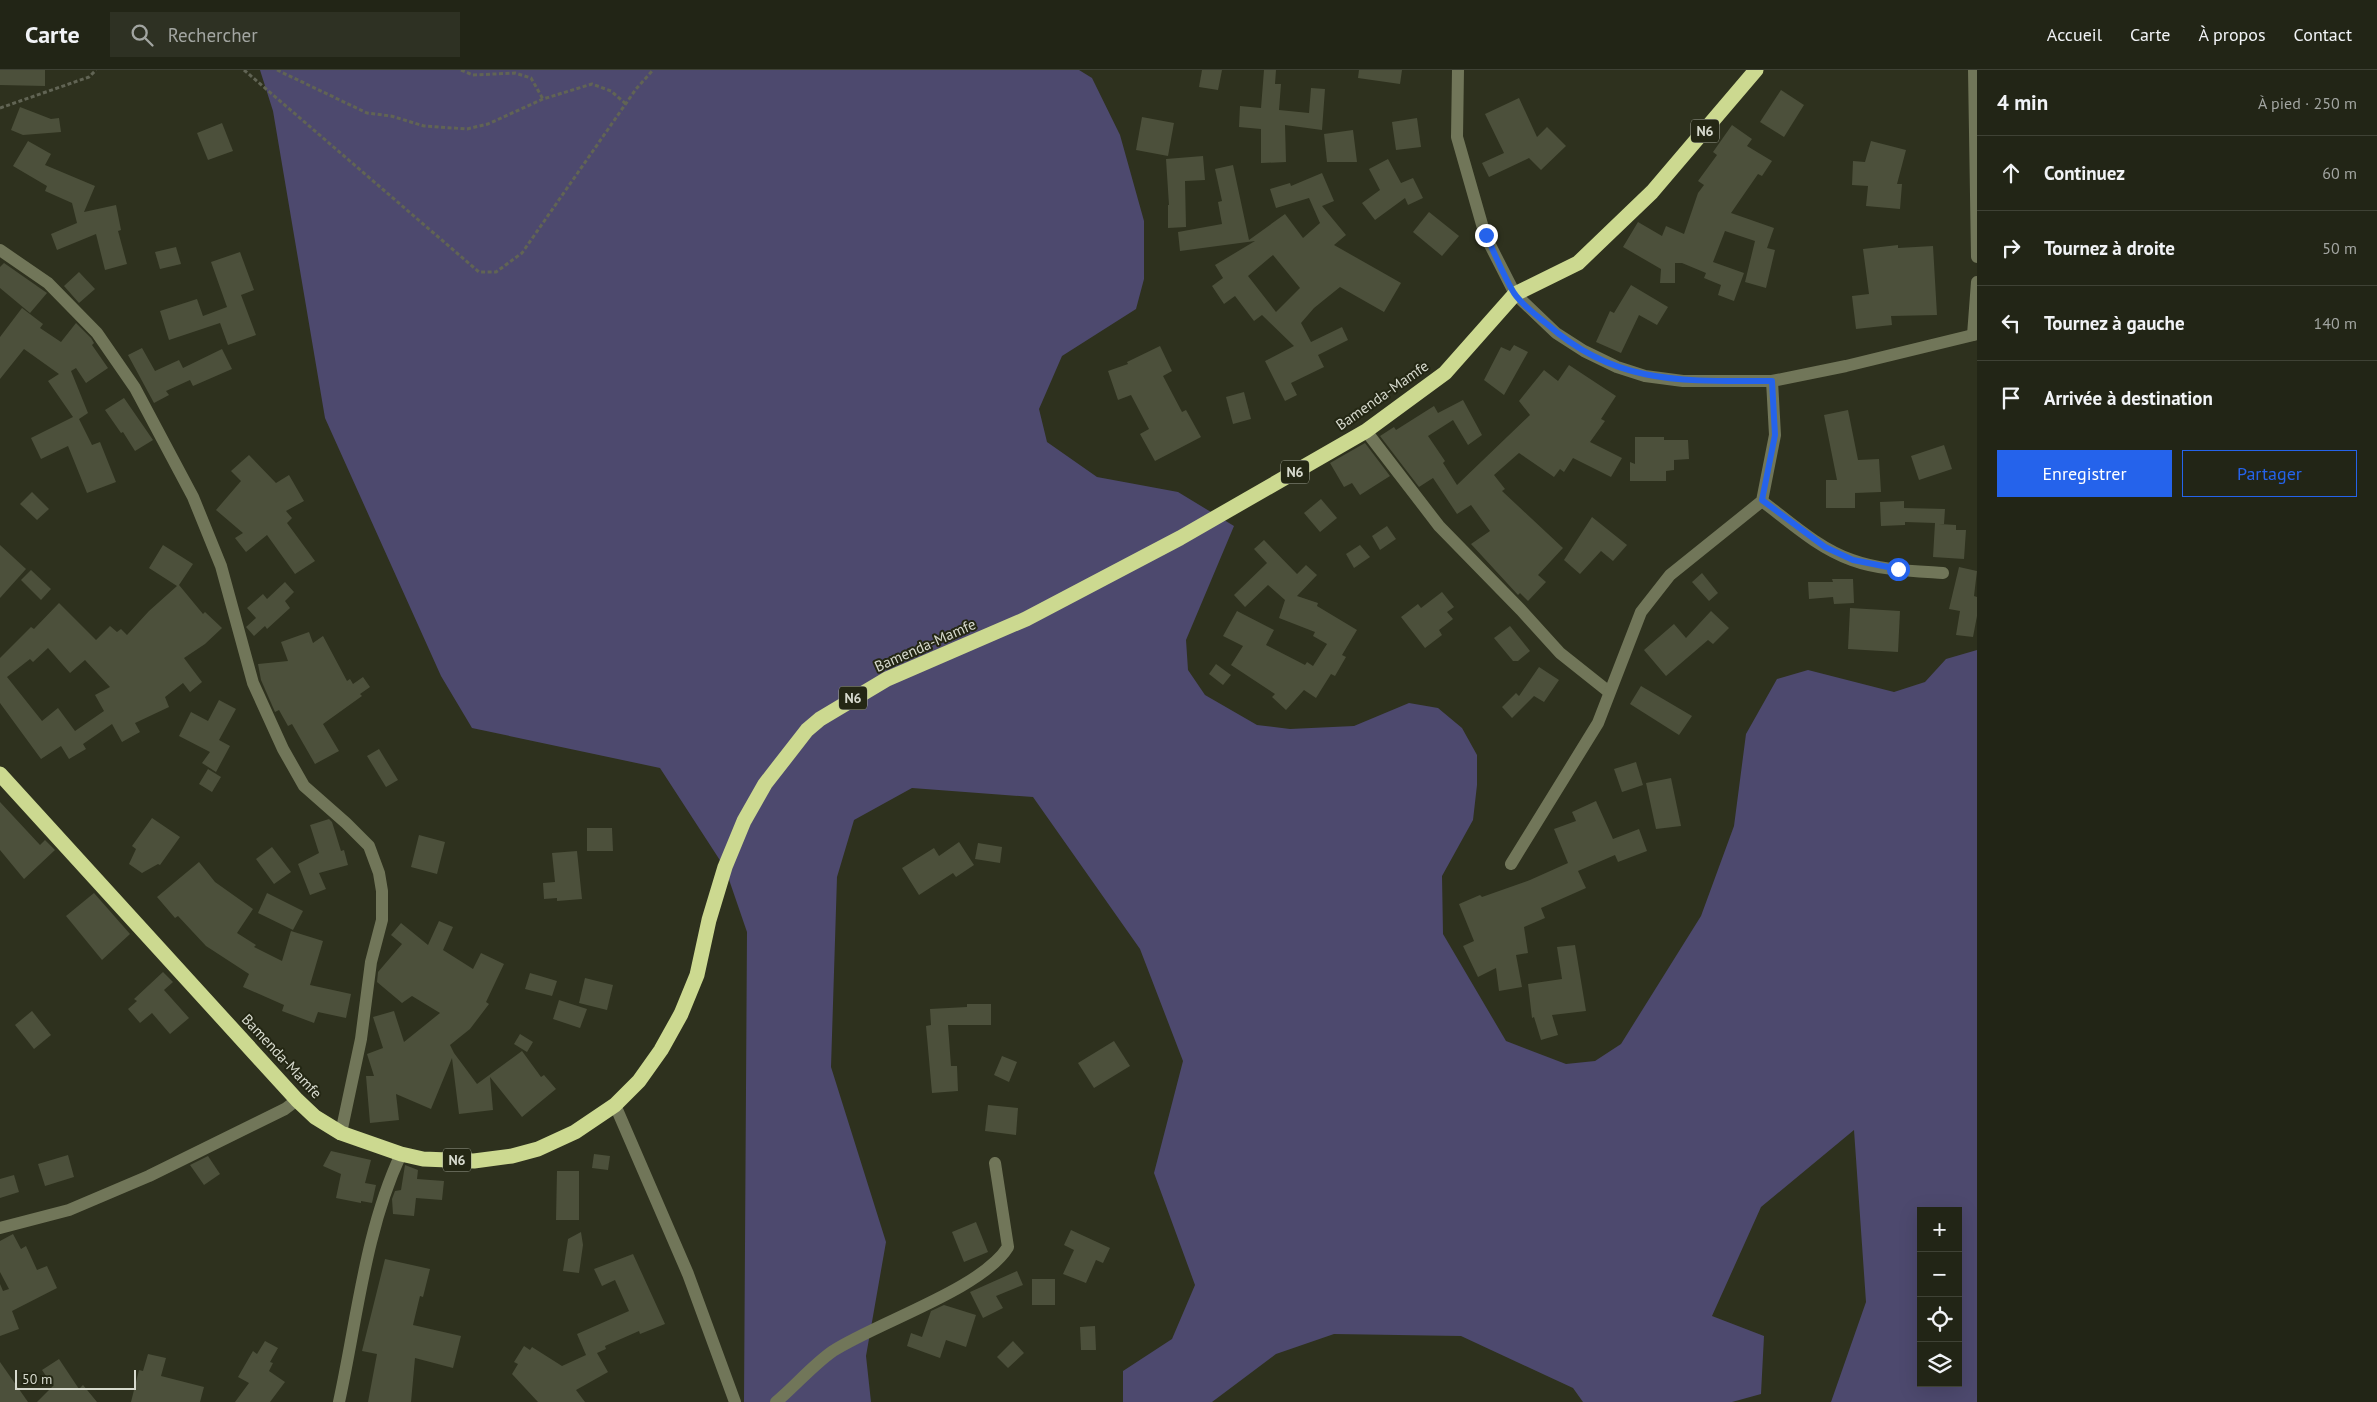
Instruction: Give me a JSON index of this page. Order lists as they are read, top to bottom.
{
  "streets": {
    "highway": ["N6", "Bamenda-Mamfe"]
  },
  "scale_bar": "50 m",
  "page": {
    "header": "Carte",
    "search": "Rechercher",
    "nav": [
      "Accueil",
      "Carte",
      "À propos",
      "Contact"
    ],
    "heading": ["4 min", "À pied · 250 m"],
    "list": [
      ["Continuez", "60 m"],
      ["Tournez à droite", "50 m"],
      ["Tournez à gauche", "140 m"],
      "Arrivée à destination"
    ],
    "buttons": ["Enregistrer", "Partager"],
    "map_buttons": ["+", "−"],
    "scale": "50 m"
  }
}
